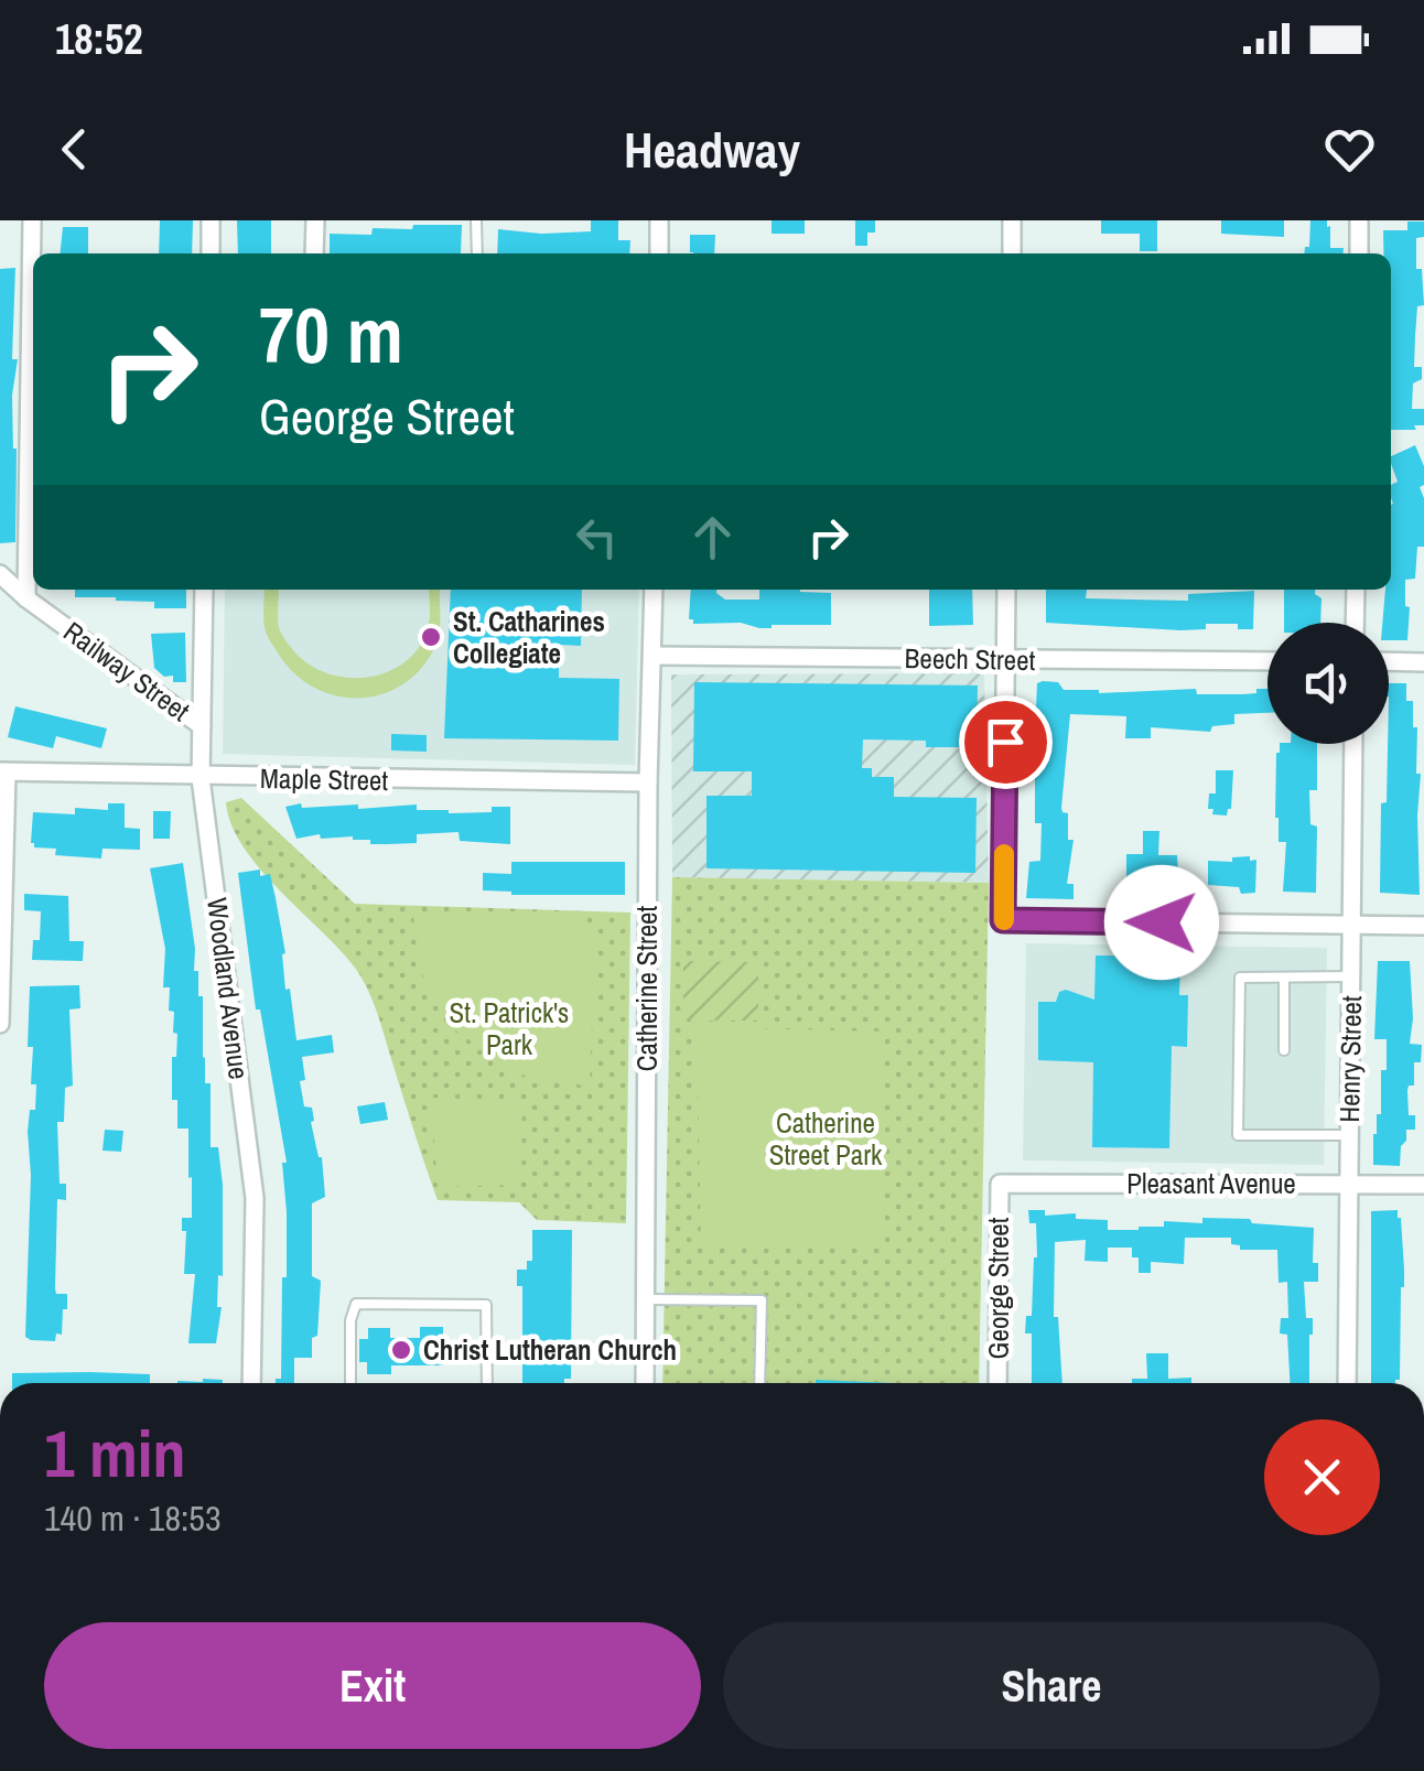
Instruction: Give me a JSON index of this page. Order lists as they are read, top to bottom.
{
  "streets": {
    "street": [
      "Beech Street",
      "Railway Street",
      "Maple Street",
      "Woodland Avenue",
      "Catherine Street",
      "Henry Street",
      "Pleasant Avenue",
      "George Street"
    ]
  },
  "crossings": [
    ["Beech Street", "Catherine Street"],
    ["Railway Street", "Woodland Avenue"],
    ["Maple Street", "Woodland Avenue"],
    ["Maple Street", "Catherine Street"],
    ["Henry Street", "Pleasant Avenue"],
    ["Pleasant Avenue", "George Street"]
  ],
  "parks": ["St. Patrick's Park", "Catherine Street Park"],
  "places": ["St. Catharines Collegiate", "Christ Lutheran Church"],
  "page": {
    "status": "18:52",
    "header": "Headway",
    "turn": ["70 m", "George Street"],
    "heading": ["1 min", "140 m · 18:53"],
    "buttons": ["Exit", "Share"]
  }
}
